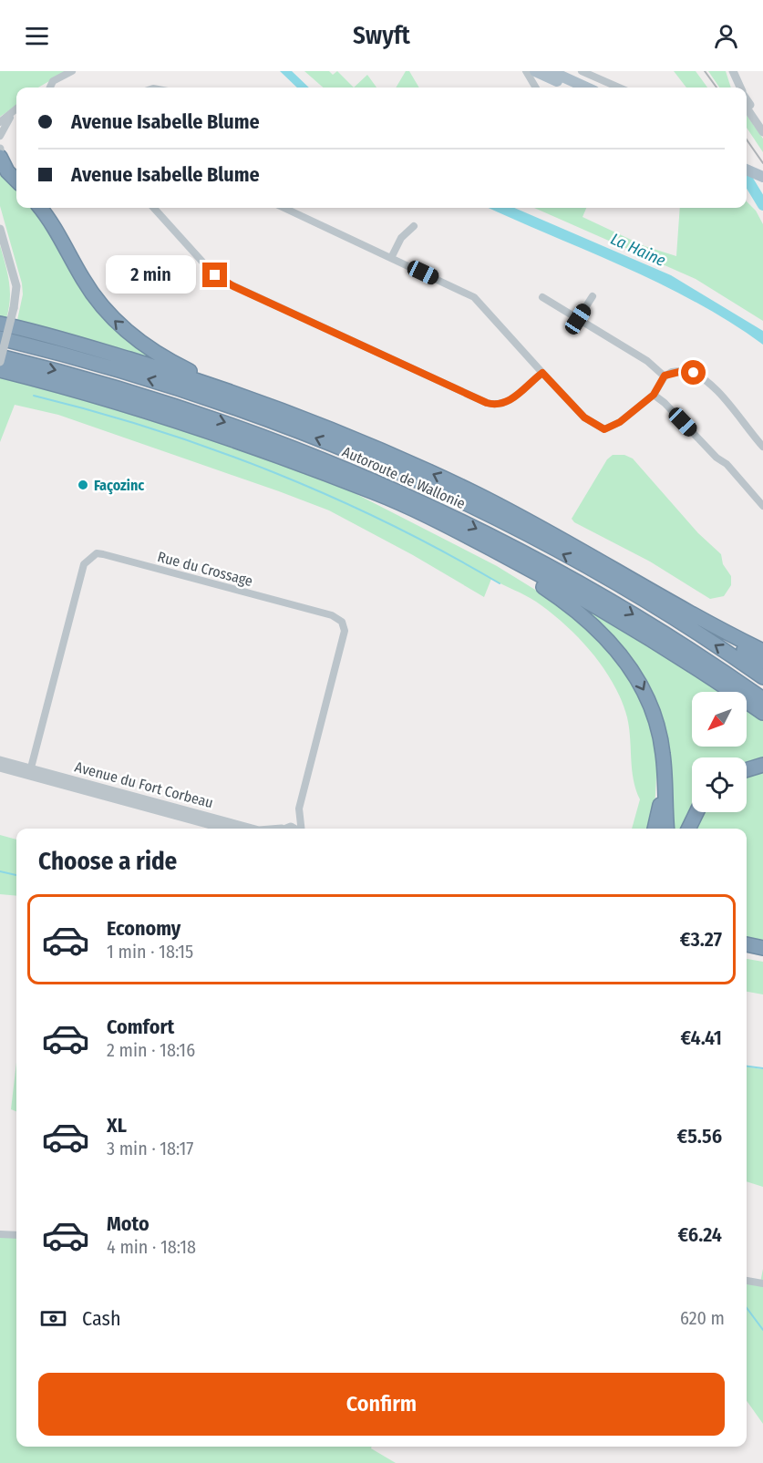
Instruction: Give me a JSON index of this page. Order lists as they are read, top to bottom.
{
  "streets": {
    "highway": ["Autoroute de Wallonie"],
    "street": ["Rue du Crossage", "Avenue du Fort Corbeau"]
  },
  "crossings": [
    ["Rue du Crossage", "Avenue du Fort Corbeau"]
  ],
  "water": ["La Haine"],
  "places": ["Façozinc"],
  "north": "bottom left",
  "page": {
    "header": "Swyft",
    "banner": ["Avenue Isabelle Blume", "Avenue Isabelle Blume"],
    "bubble": "2 min",
    "heading": "Choose a ride",
    "list": [
      {
        "name": "Economy",
        "note": "1 min · 18:15",
        "value": "€3.27"
      },
      {
        "name": "Comfort",
        "note": "2 min · 18:16",
        "value": "€4.41"
      },
      {
        "name": "XL",
        "note": "3 min · 18:17",
        "value": "€5.56"
      },
      {
        "name": "Moto",
        "note": "4 min · 18:18",
        "value": "€6.24"
      }
    ],
    "pay": ["Cash", "620 m"],
    "buttons": "Confirm"
  }
}
